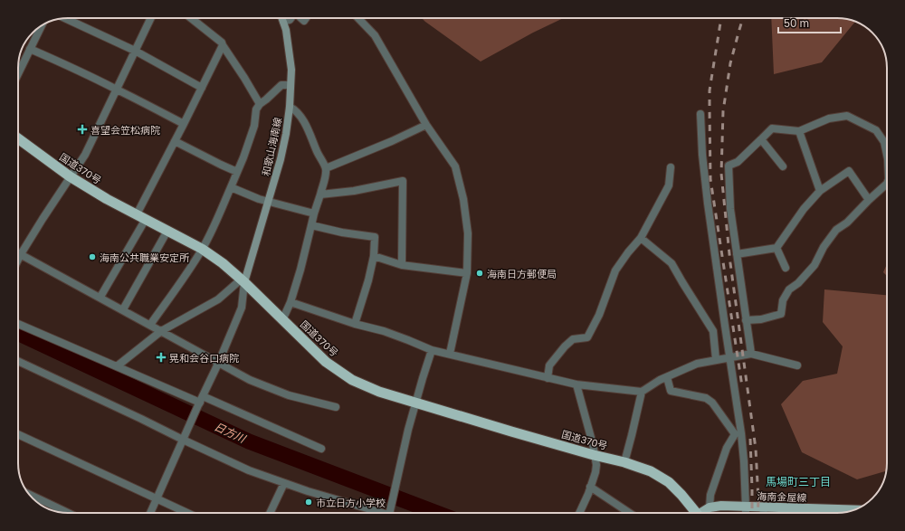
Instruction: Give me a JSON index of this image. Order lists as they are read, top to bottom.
{
  "streets": {
    "highway": ["国道370号"],
    "main road": ["和歌山海南線", "海南金屋線"]
  },
  "crossings": [
    ["和歌山海南線", "国道370号"]
  ],
  "districts": ["馬場町三丁目"],
  "water": ["日方川"],
  "places": {
    "health": ["喜望会笠松病院", "晃和会谷口病院"],
    "other": ["海南公共職業安定所", "海南日方郵便局", "市立日方小学校"]
  },
  "scale_bar": "50 m"
}
